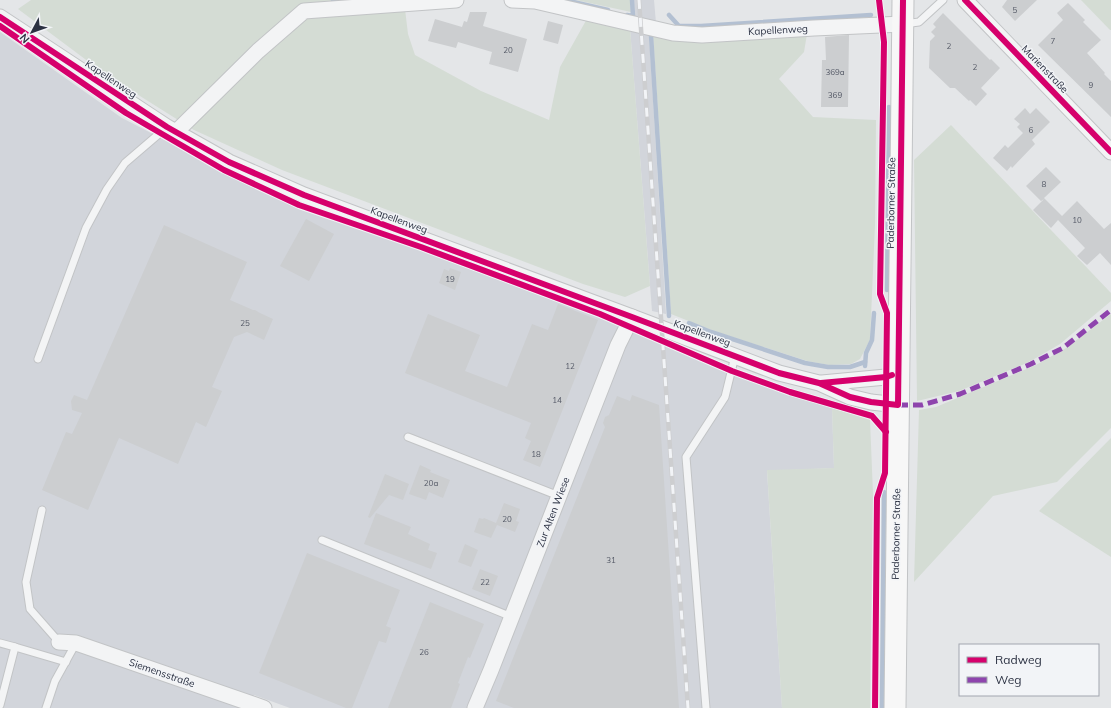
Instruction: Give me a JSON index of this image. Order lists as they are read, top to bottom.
{
  "streets": {
    "main road": ["Paderborner Straße"],
    "street": [
      "Kapellenweg",
      "Marienstraße",
      "Zur Alten Wiese",
      "Siemensstraße"
    ]
  },
  "crossings": [
    ["Kapellenweg", "Paderborner Straße"],
    ["Kapellenweg", "Zur Alten Wiese"]
  ],
  "house_numbers": [
    "5",
    "7",
    "2",
    "20",
    "2",
    "369a",
    "9",
    "369",
    "6",
    "8",
    "10",
    "19",
    "25",
    "12",
    "14",
    "18",
    "20a",
    "20",
    "31",
    "22",
    "26"
  ],
  "legend": ["Radweg", "Weg"],
  "north": "bottom left"
}
